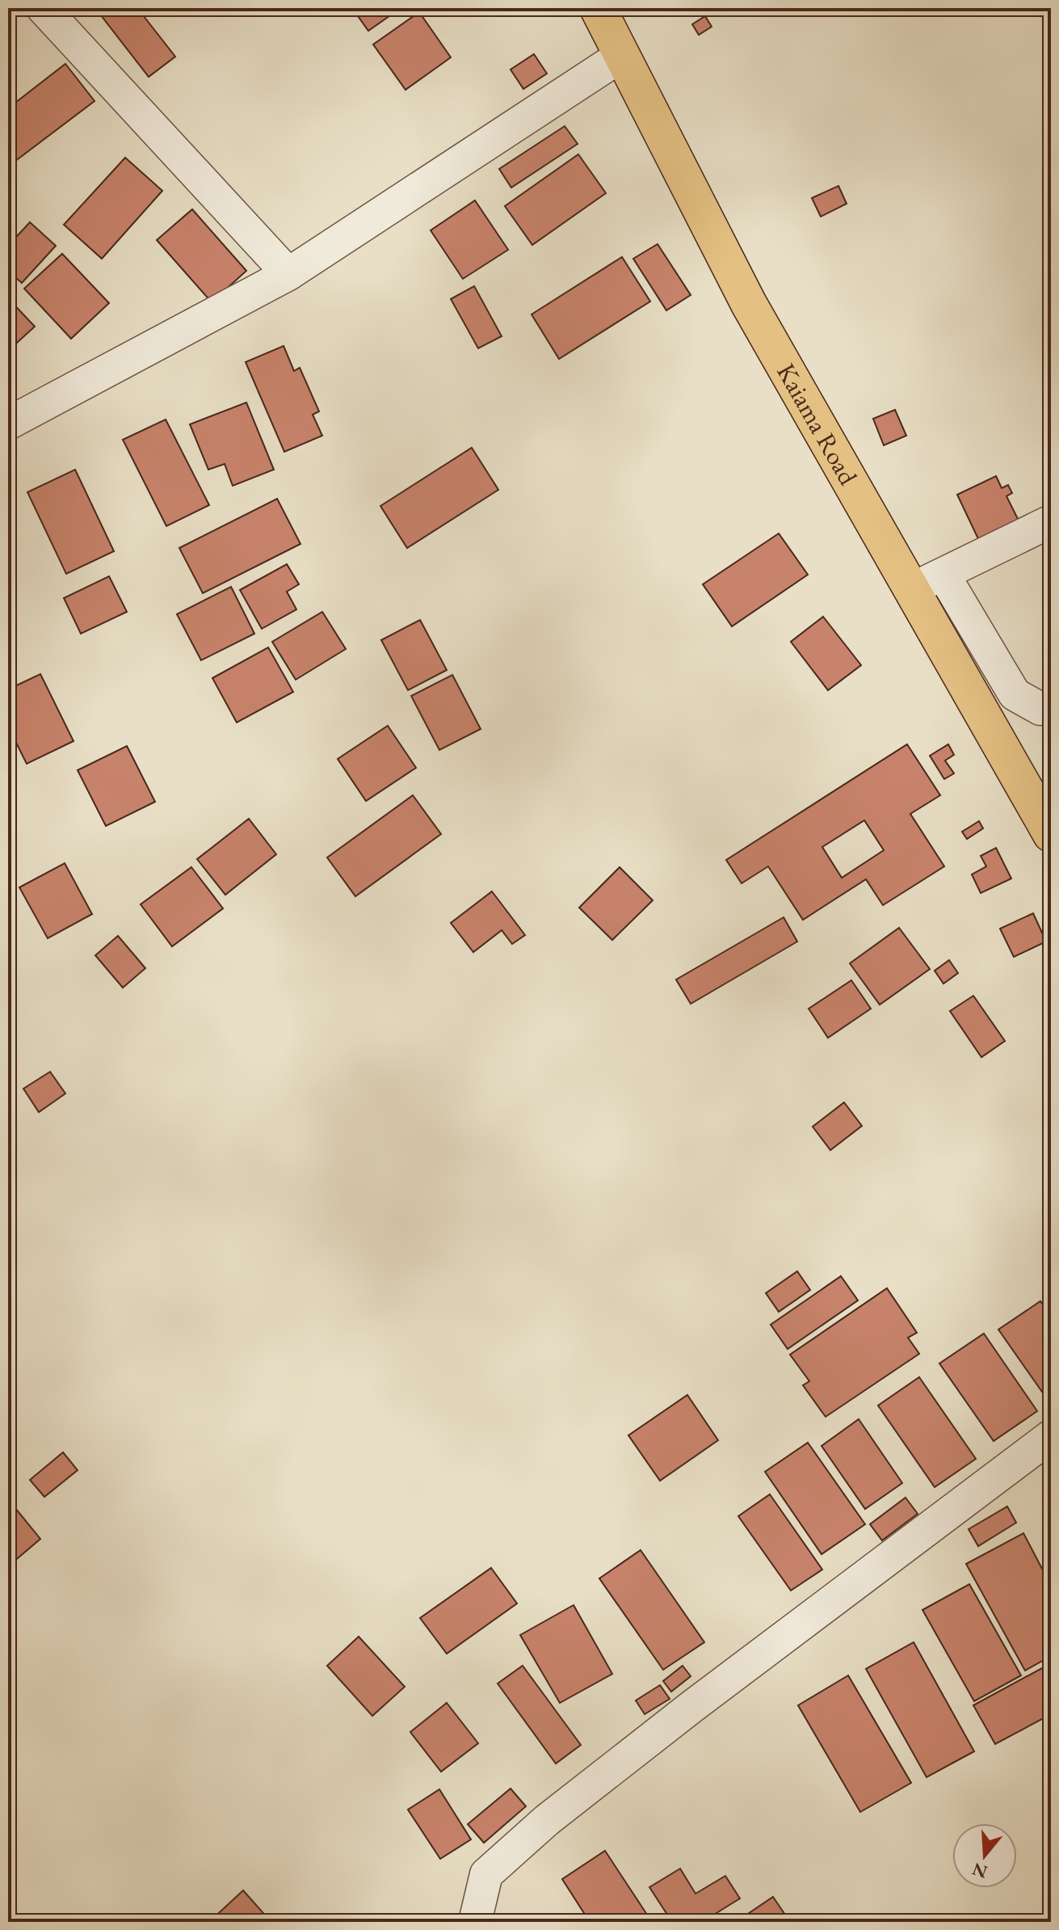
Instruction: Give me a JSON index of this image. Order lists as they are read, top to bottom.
{
  "streets": {
    "highway": ["Kaiama Road"]
  },
  "north": "bottom"
}
